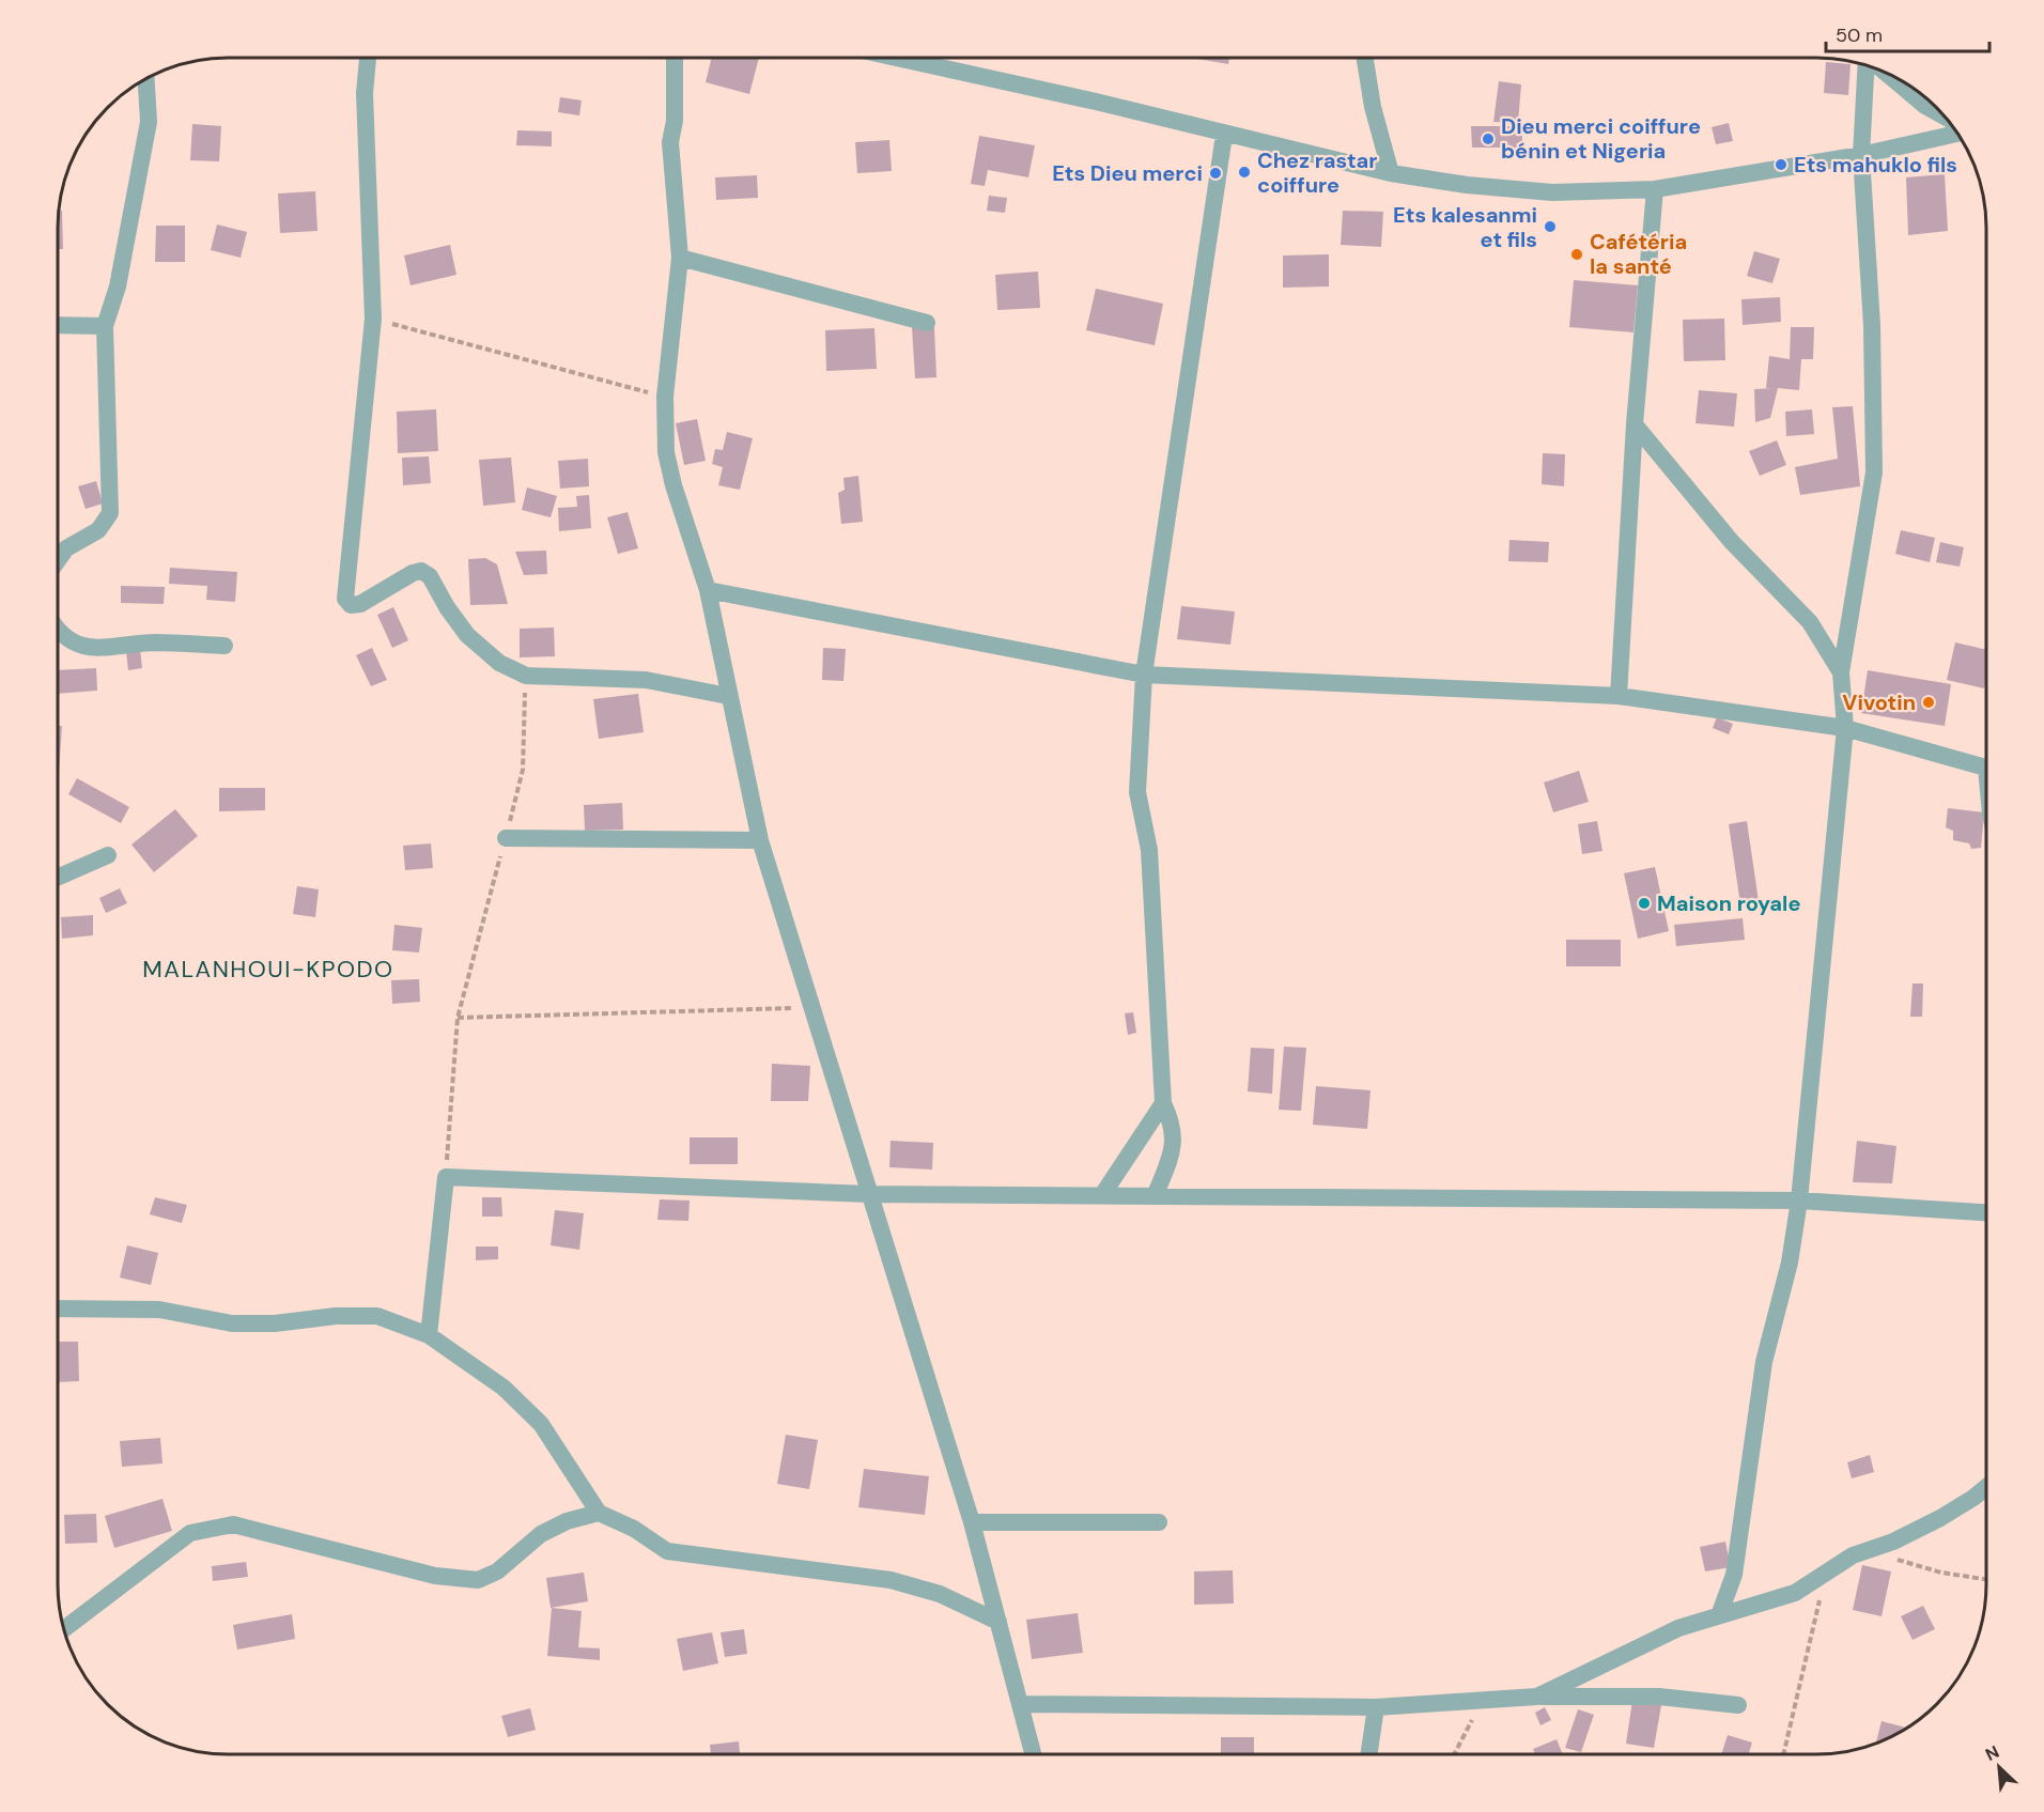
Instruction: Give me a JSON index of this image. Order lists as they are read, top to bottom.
{
  "districts": ["MALANHOUI-KPODO"],
  "places": [
    "Dieu merci coiffure bénin et Nigeria",
    "Ets mahuklo fils",
    "Chez rastar coiffure",
    "Ets Dieu merci",
    "Ets kalesanmi et fils",
    "Cafétéria la santé",
    "Vivotin",
    "Maison royale"
  ],
  "scale_bar": "50 m",
  "north": "top left"
}
